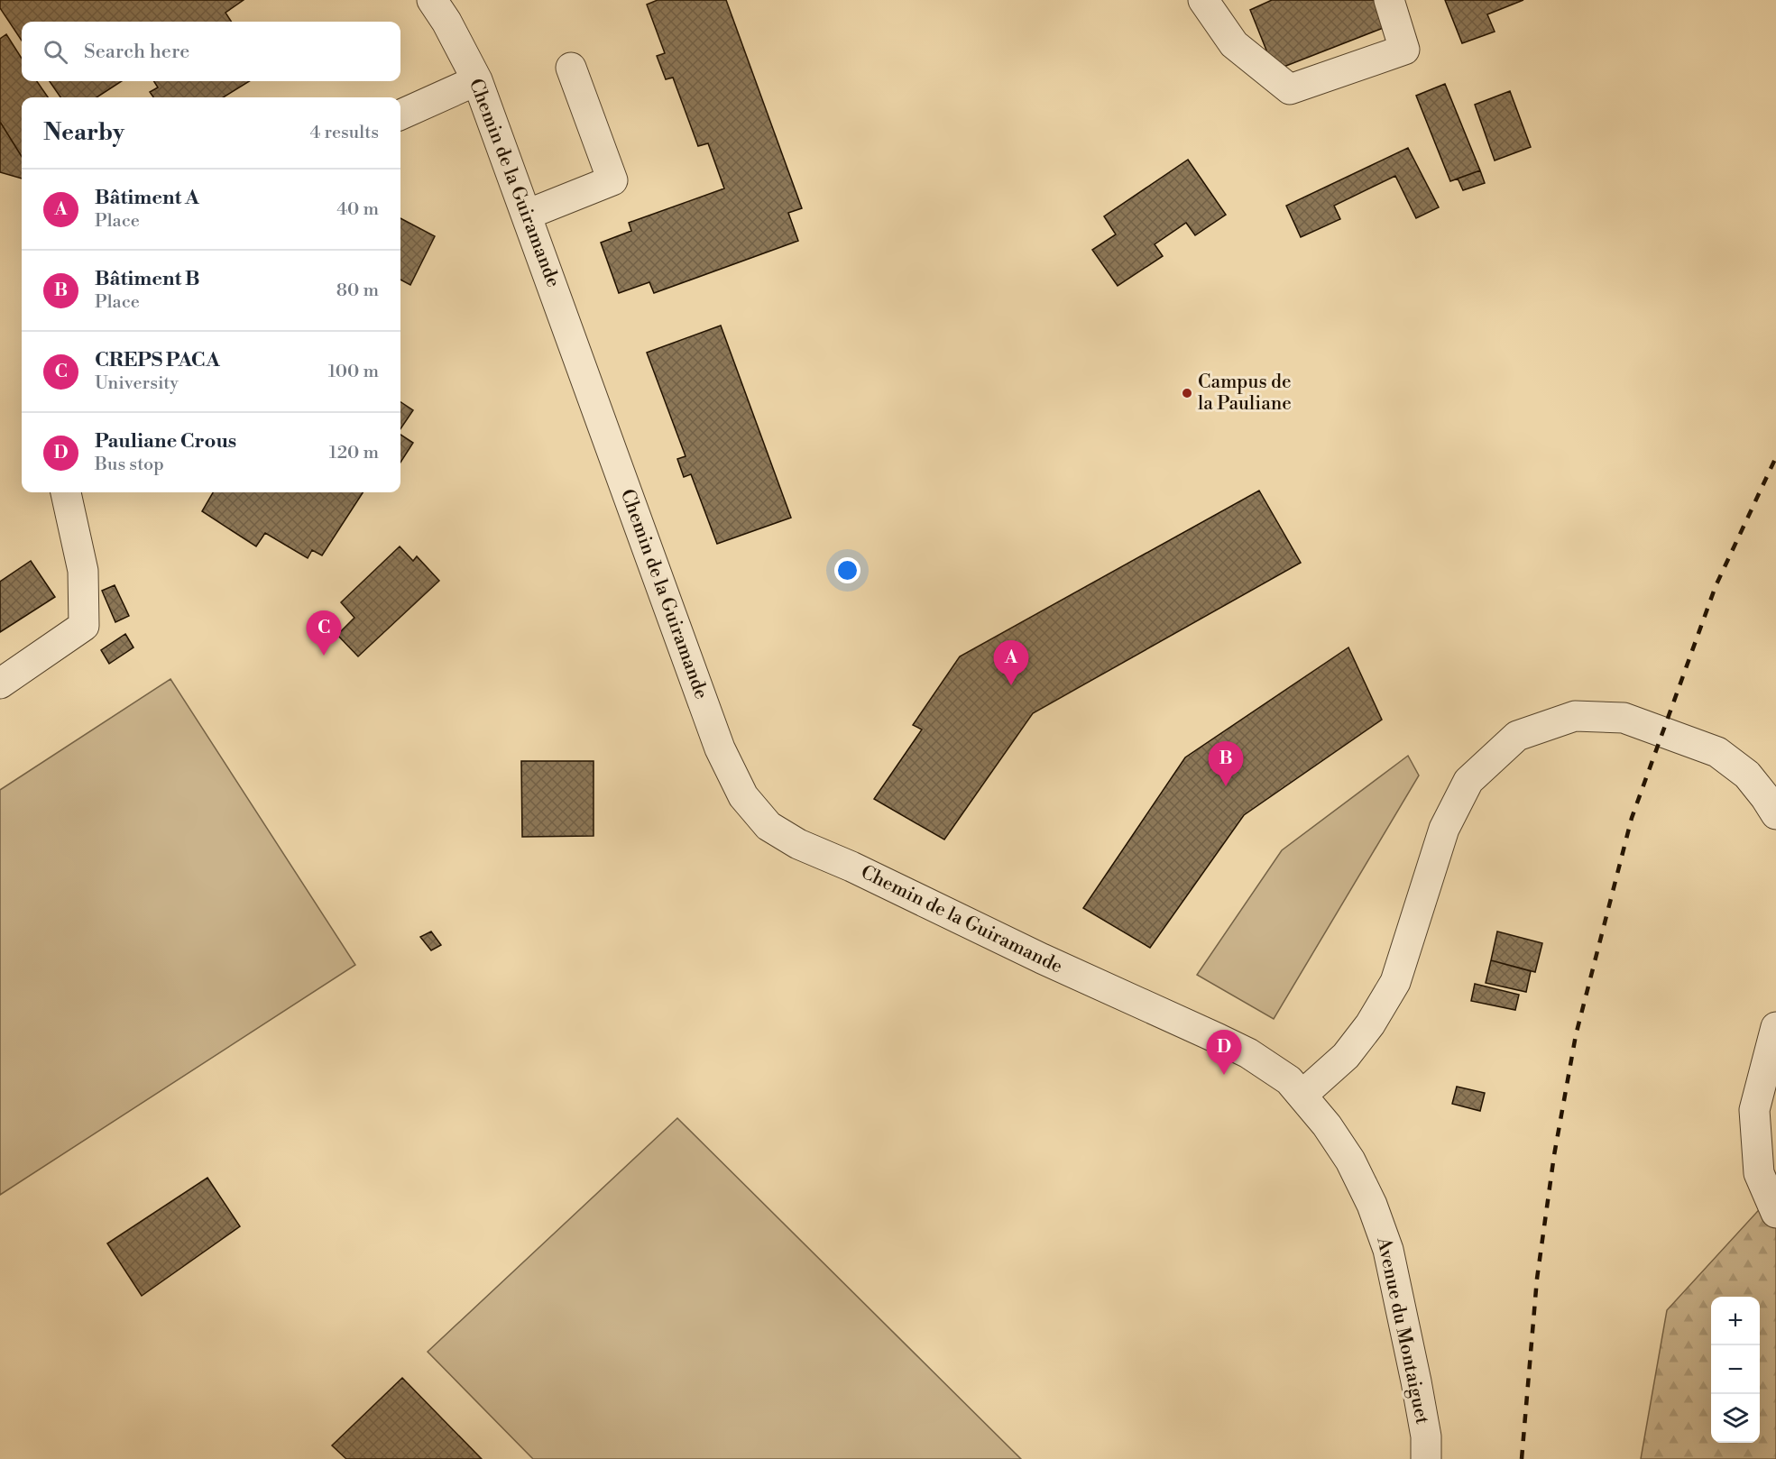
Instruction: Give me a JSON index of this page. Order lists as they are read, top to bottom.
{
  "streets": {
    "street": ["Chemin de la Guiramande", "Avenue du Montaiguet"]
  },
  "crossings": [
    ["Chemin de la Guiramande", "Avenue du Montaiguet"]
  ],
  "places": ["Campus de la Pauliane"],
  "page": {
    "search": "Search here",
    "heading": ["Nearby", "4 results"],
    "list": [
      {
        "mark": "A",
        "name": "Bâtiment A",
        "note": "Place",
        "value": "40 m"
      },
      {
        "mark": "B",
        "name": "Bâtiment B",
        "note": "Place",
        "value": "80 m"
      },
      {
        "mark": "C",
        "name": "CREPS PACA",
        "note": "University",
        "value": "100 m"
      },
      {
        "mark": "D",
        "name": "Pauliane Crous",
        "note": "Bus stop",
        "value": "120 m"
      }
    ],
    "pins": [
      "C",
      "A",
      "B",
      "D"
    ],
    "map_buttons": ["+", "−"]
  }
}
